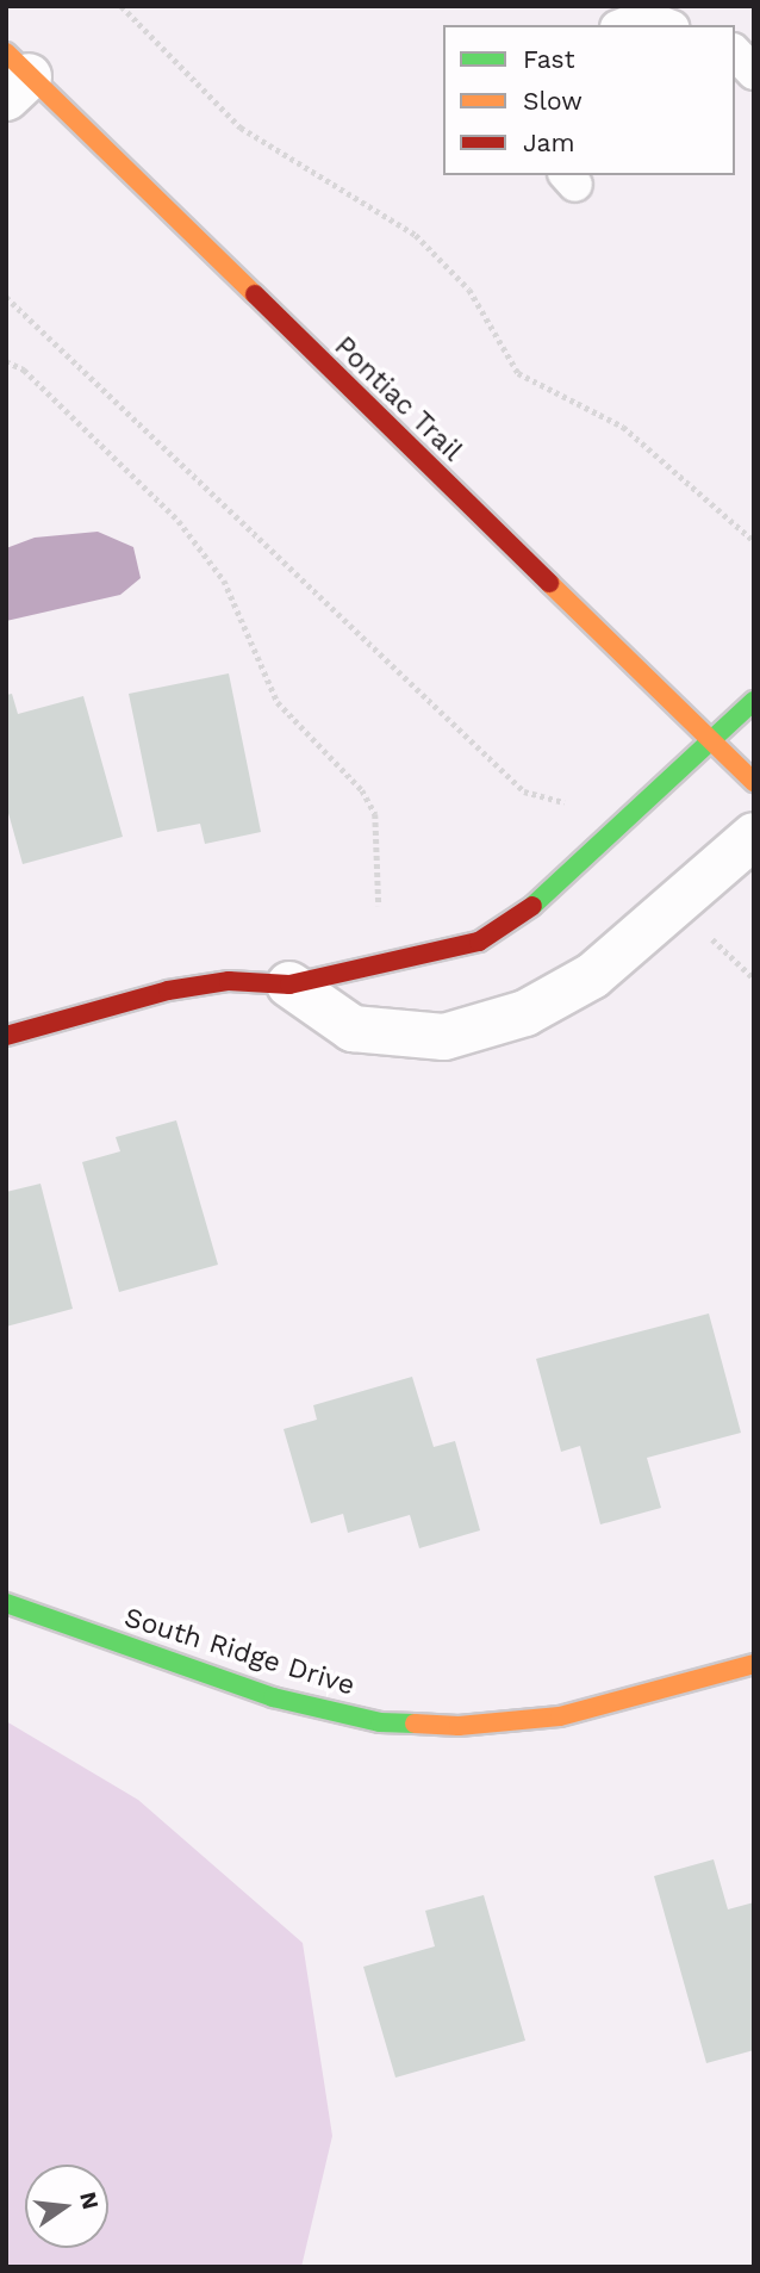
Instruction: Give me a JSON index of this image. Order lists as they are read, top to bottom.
{
  "streets": {
    "street": ["Pontiac Trail", "South Ridge Drive"]
  },
  "legend": ["Fast", "Slow", "Jam"],
  "north": "right"
}
